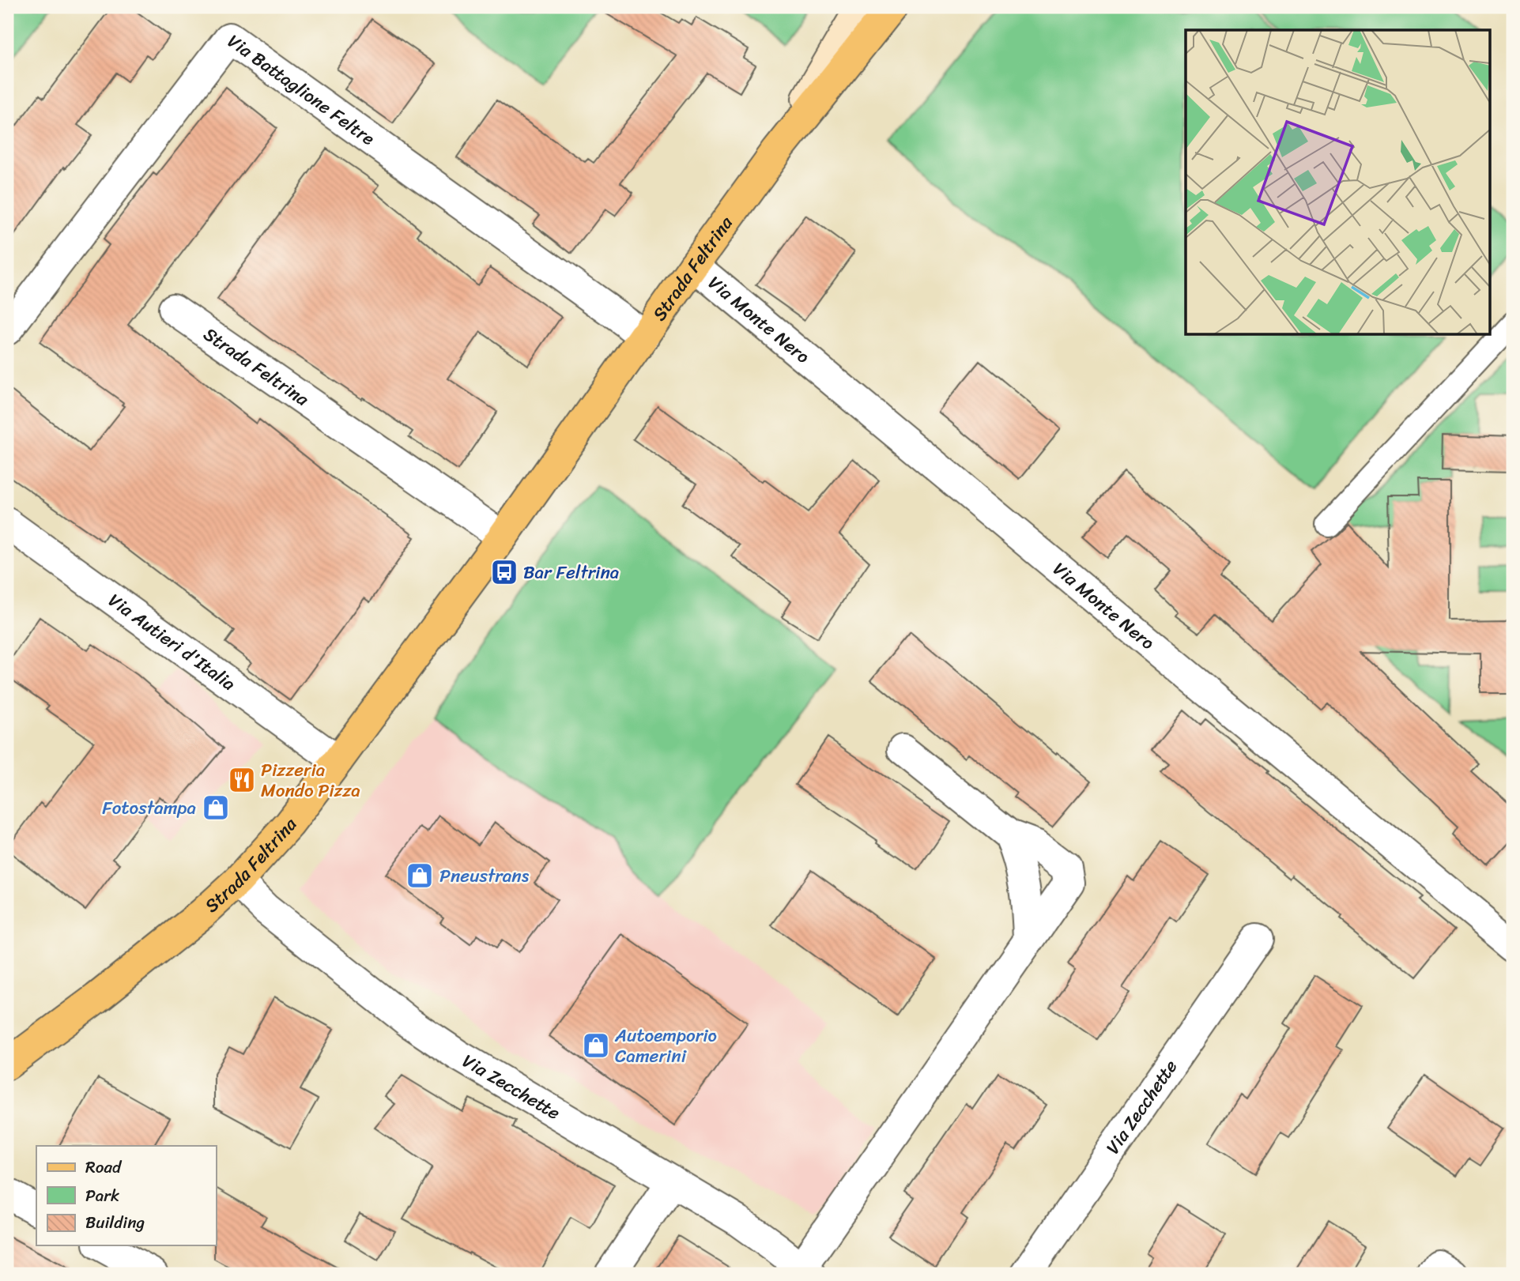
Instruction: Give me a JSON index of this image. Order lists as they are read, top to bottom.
{
  "streets": {
    "main road": ["Strada Feltrina"],
    "street": [
      "Via Battaglione Feltre",
      "Via Monte Nero",
      "Via Autieri d'Italia",
      "Via Zecchette"
    ]
  },
  "crossings": [
    ["Via Battaglione Feltre", "Strada Feltrina"],
    ["Strada Feltrina", "Via Monte Nero"],
    ["Strada Feltrina", "Via Autieri d'Italia"],
    ["Strada Feltrina", "Via Zecchette"]
  ],
  "places": {
    "bus stop": ["Bar Feltrina"],
    "restaurant": ["Pizzeria Mondo Pizza"],
    "shop": ["Fotostampa", "Pneustrans", "Autoemporio Camerini"]
  },
  "legend": ["Road", "Park", "Building"]
}
